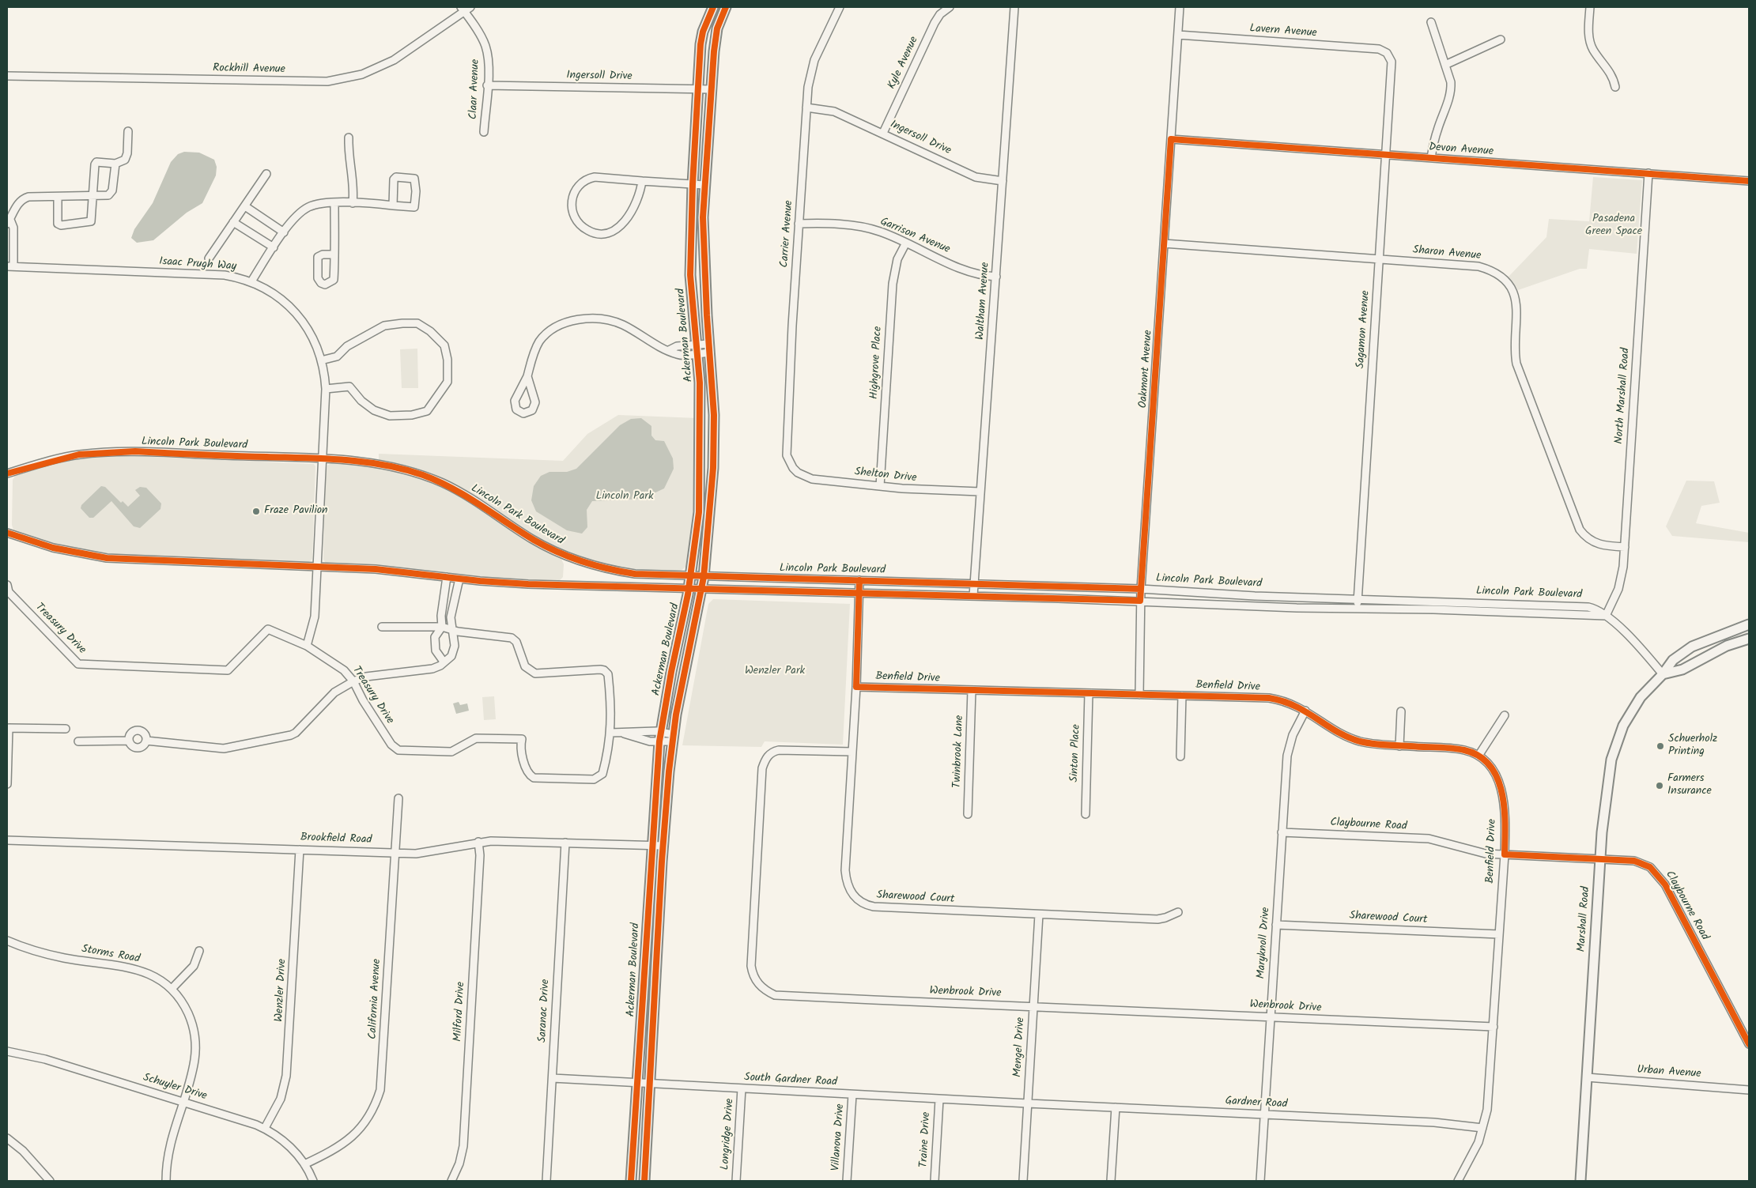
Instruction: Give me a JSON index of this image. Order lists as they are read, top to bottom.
{
  "streets": {
    "street": [
      "Lavern Avenue",
      "Kyle Avenue",
      "Rockhill Avenue",
      "Ingersoll Drive",
      "Claar Avenue",
      "Devon Avenue",
      "Carrier Avenue",
      "Garrison Avenue",
      "Sharon Avenue",
      "Isaac Prugh Way",
      "Waltham Avenue",
      "Sagamon Avenue",
      "Ackerman Boulevard",
      "Highgrove Place",
      "Oakmont Avenue",
      "North Marshall Road",
      "Lincoln Park Boulevard",
      "Shelton Drive",
      "Treasury Drive",
      "Benfield Drive",
      "Twinbrook Lane",
      "Sinton Place",
      "Claybourne Road",
      "Brookfield Road",
      "Sharewood Court",
      "Marshall Road",
      "Maryknoll Drive",
      "Storms Road",
      "Wenzler Drive",
      "Wenbrook Drive",
      "California Avenue",
      "Saranac Drive",
      "Milford Drive",
      "Mengel Drive",
      "Urban Avenue",
      "South Gardner Road",
      "Schuyler Drive",
      "Gardner Road",
      "Longridge Drive",
      "Villanova Drive",
      "Traine Drive"
    ]
  },
  "crossings": [
    ["Lavern Avenue", "Sagamon Avenue"],
    ["Lavern Avenue", "Oakmont Avenue"],
    ["Kyle Avenue", "Ingersoll Drive"],
    ["Rockhill Avenue", "Claar Avenue"],
    ["Ingersoll Drive", "Claar Avenue"],
    ["Ingersoll Drive", "Carrier Avenue"],
    ["Ingersoll Drive", "Waltham Avenue"],
    ["Ingersoll Drive", "Ackerman Boulevard"],
    ["Devon Avenue", "Sagamon Avenue"],
    ["Devon Avenue", "Oakmont Avenue"],
    ["Devon Avenue", "North Marshall Road"],
    ["Carrier Avenue", "Garrison Avenue"],
    ["Carrier Avenue", "Shelton Drive"],
    ["Garrison Avenue", "Waltham Avenue"],
    ["Garrison Avenue", "Highgrove Place"],
    ["Sharon Avenue", "Sagamon Avenue"],
    ["Sharon Avenue", "Oakmont Avenue"],
    ["Sharon Avenue", "North Marshall Road"],
    ["Isaac Prugh Way", "Lincoln Park Boulevard"],
    ["Isaac Prugh Way", "Treasury Drive"],
    ["Waltham Avenue", "Lincoln Park Boulevard"],
    ["Waltham Avenue", "Shelton Drive"],
    ["Sagamon Avenue", "Lincoln Park Boulevard"],
    ["Ackerman Boulevard", "Lincoln Park Boulevard"],
    ["Ackerman Boulevard", "Brookfield Road"],
    ["Ackerman Boulevard", "South Gardner Road"],
    ["Highgrove Place", "Shelton Drive"],
    ["Oakmont Avenue", "Lincoln Park Boulevard"],
    ["Oakmont Avenue", "Benfield Drive"],
    ["North Marshall Road", "Lincoln Park Boulevard"],
    ["Lincoln Park Boulevard", "Sharewood Court"],
    ["Lincoln Park Boulevard", "Marshall Road"],
    ["Benfield Drive", "Twinbrook Lane"],
    ["Benfield Drive", "Sinton Place"],
    ["Benfield Drive", "Claybourne Road"],
    ["Benfield Drive", "Sharewood Court"],
    ["Benfield Drive", "Maryknoll Drive"],
    ["Benfield Drive", "Wenbrook Drive"],
    ["Benfield Drive", "Gardner Road"],
    ["Claybourne Road", "Marshall Road"],
    ["Claybourne Road", "Maryknoll Drive"],
    ["Brookfield Road", "Wenzler Drive"],
    ["Brookfield Road", "California Avenue"],
    ["Brookfield Road", "Saranac Drive"],
    ["Brookfield Road", "Milford Drive"],
    ["Sharewood Court", "Maryknoll Drive"],
    ["Sharewood Court", "Wenbrook Drive"],
    ["Sharewood Court", "Mengel Drive"],
    ["Marshall Road", "Urban Avenue"],
    ["Maryknoll Drive", "Wenbrook Drive"],
    ["Maryknoll Drive", "Gardner Road"],
    ["Storms Road", "Schuyler Drive"],
    ["Wenzler Drive", "Schuyler Drive"],
    ["Wenbrook Drive", "Mengel Drive"],
    ["California Avenue", "Schuyler Drive"],
    ["Saranac Drive", "South Gardner Road"],
    ["Mengel Drive", "South Gardner Road"],
    ["Mengel Drive", "Gardner Road"],
    ["South Gardner Road", "Gardner Road"],
    ["South Gardner Road", "Longridge Drive"],
    ["South Gardner Road", "Villanova Drive"],
    ["South Gardner Road", "Traine Drive"]
  ],
  "parks": ["Pasadena Green Space", "Lincoln Park", "Wenzler Park"],
  "places": ["Fraze Pavilion", "Schuerholz Printing", "Farmers Insurance"]
}
